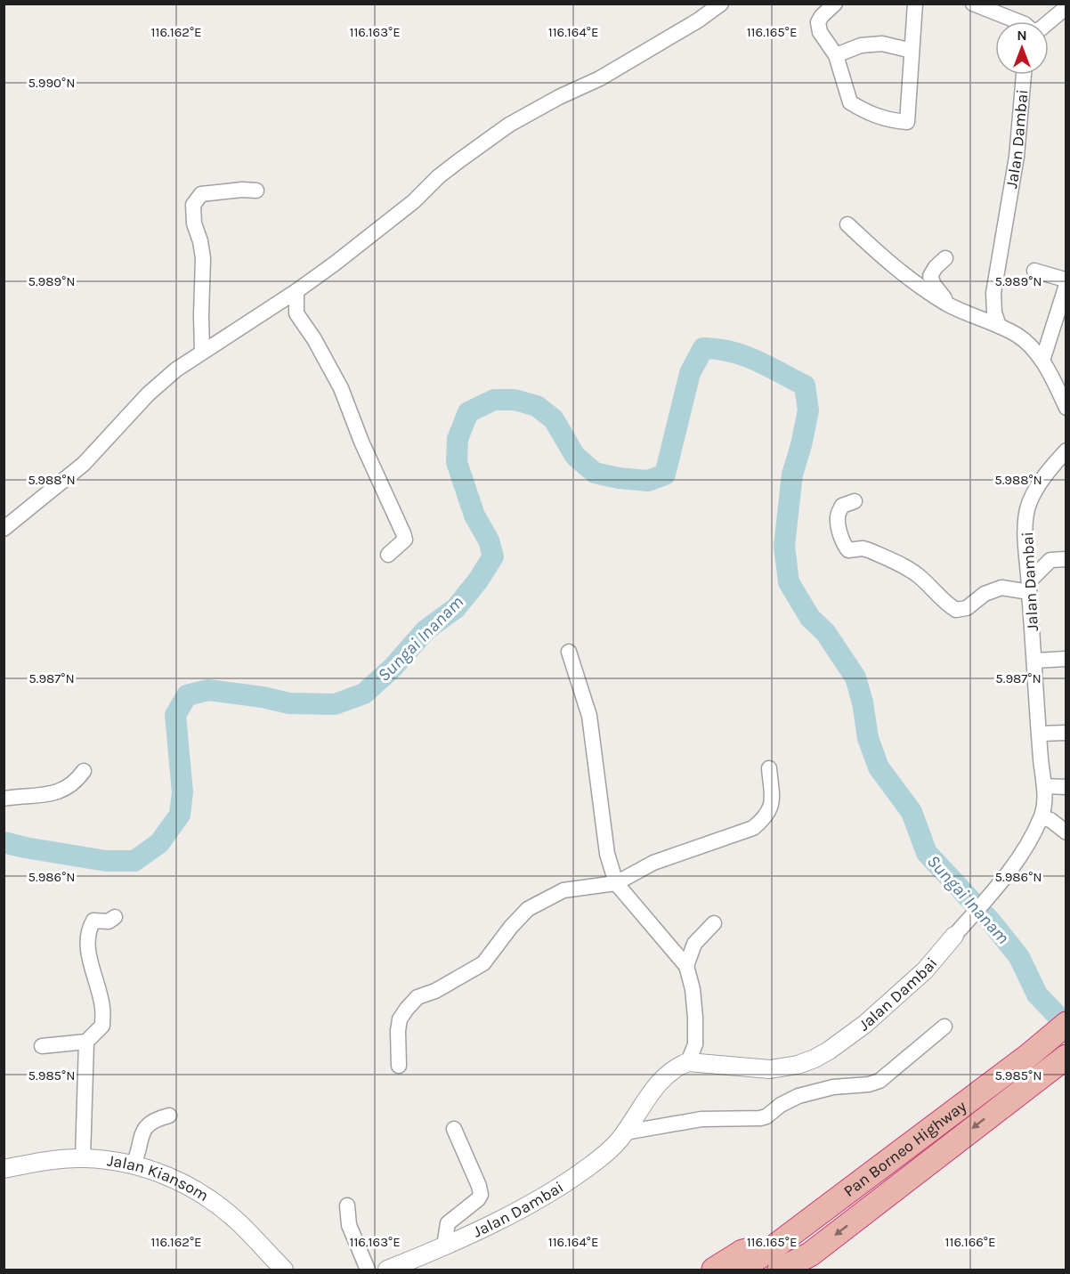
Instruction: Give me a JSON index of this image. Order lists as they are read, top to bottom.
{
  "streets": {
    "highway": ["Pan Borneo Highway"],
    "street": ["Jalan Dambai", "Jalan Kiansom"]
  },
  "water": ["Sungai Inanam"],
  "north": "top",
  "coordinates": [
    "116.162°E",
    "116.163°E",
    "116.164°E",
    "116.165°E",
    "5.990°N",
    "5.989°N",
    "5.988°N",
    "5.987°N",
    "5.986°N",
    "5.985°N",
    "116.166°E"
  ]
}
